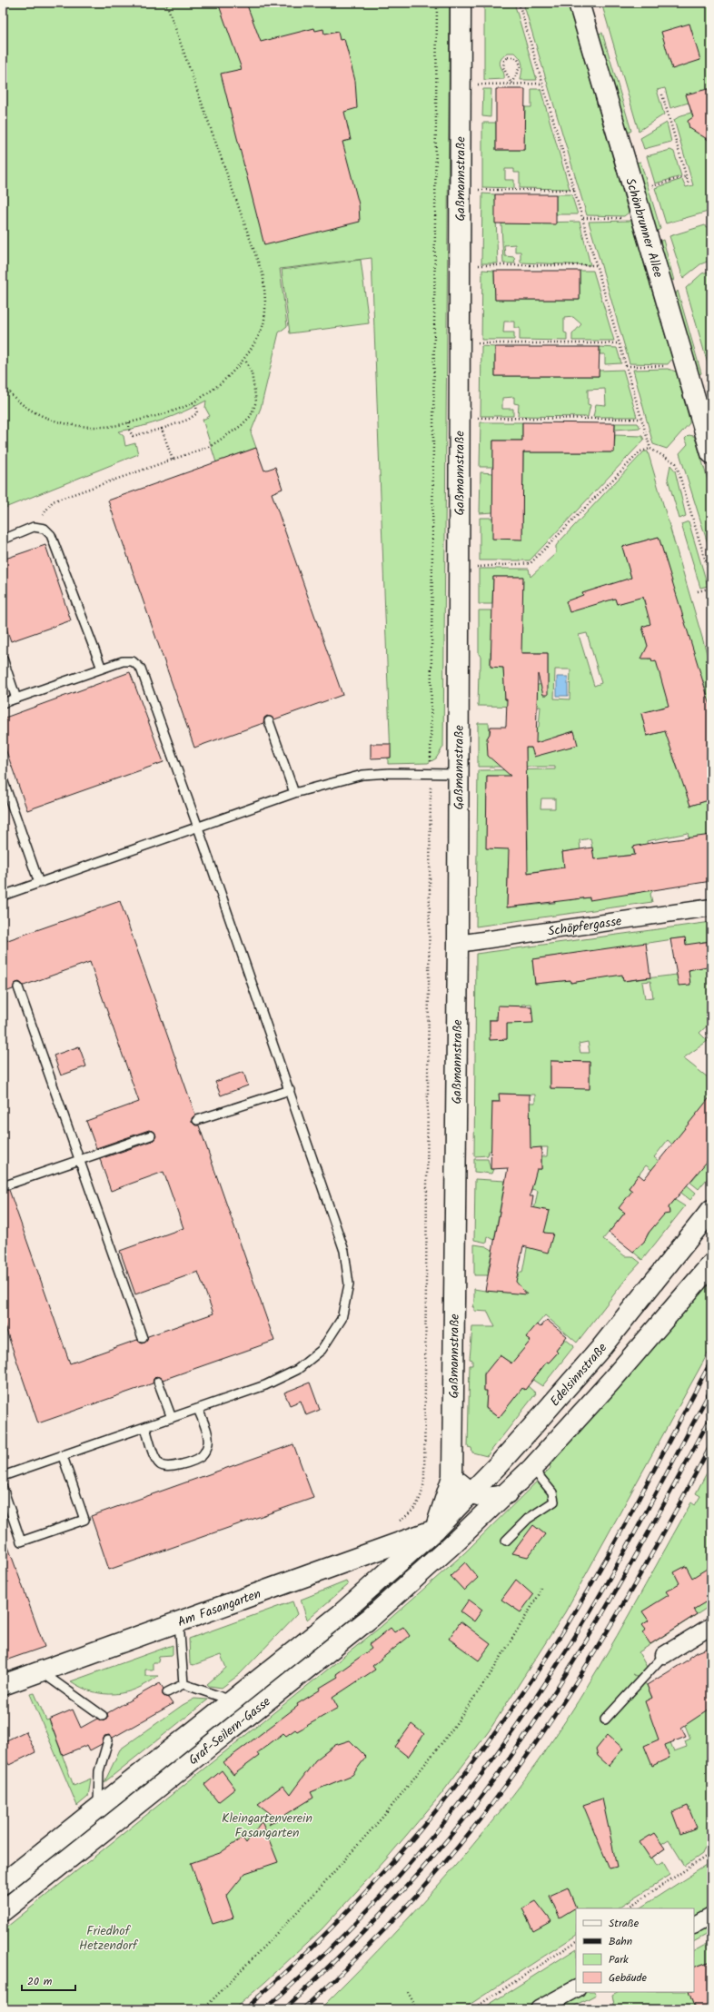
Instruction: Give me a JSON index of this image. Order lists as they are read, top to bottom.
{
  "streets": {
    "street": [
      "Gaßmannstraße",
      "Schönbrunner Allee",
      "Schöpfergasse",
      "Edelsinnstraße",
      "Am Fasangarten",
      "Graf-Seilern-Gasse"
    ]
  },
  "crossings": [
    ["Gaßmannstraße", "Schöpfergasse"],
    ["Gaßmannstraße", "Edelsinnstraße"],
    ["Gaßmannstraße", "Am Fasangarten"],
    ["Gaßmannstraße", "Graf-Seilern-Gasse"],
    ["Edelsinnstraße", "Am Fasangarten"],
    ["Edelsinnstraße", "Graf-Seilern-Gasse"],
    ["Am Fasangarten", "Graf-Seilern-Gasse"]
  ],
  "parks": ["Kleingartenverein Fasangarten", "Friedhof Hetzendorf"],
  "legend": [
    "Straße",
    "Bahn",
    "Park",
    "Gebäude"
  ],
  "scale_bar": "20 m"
}
